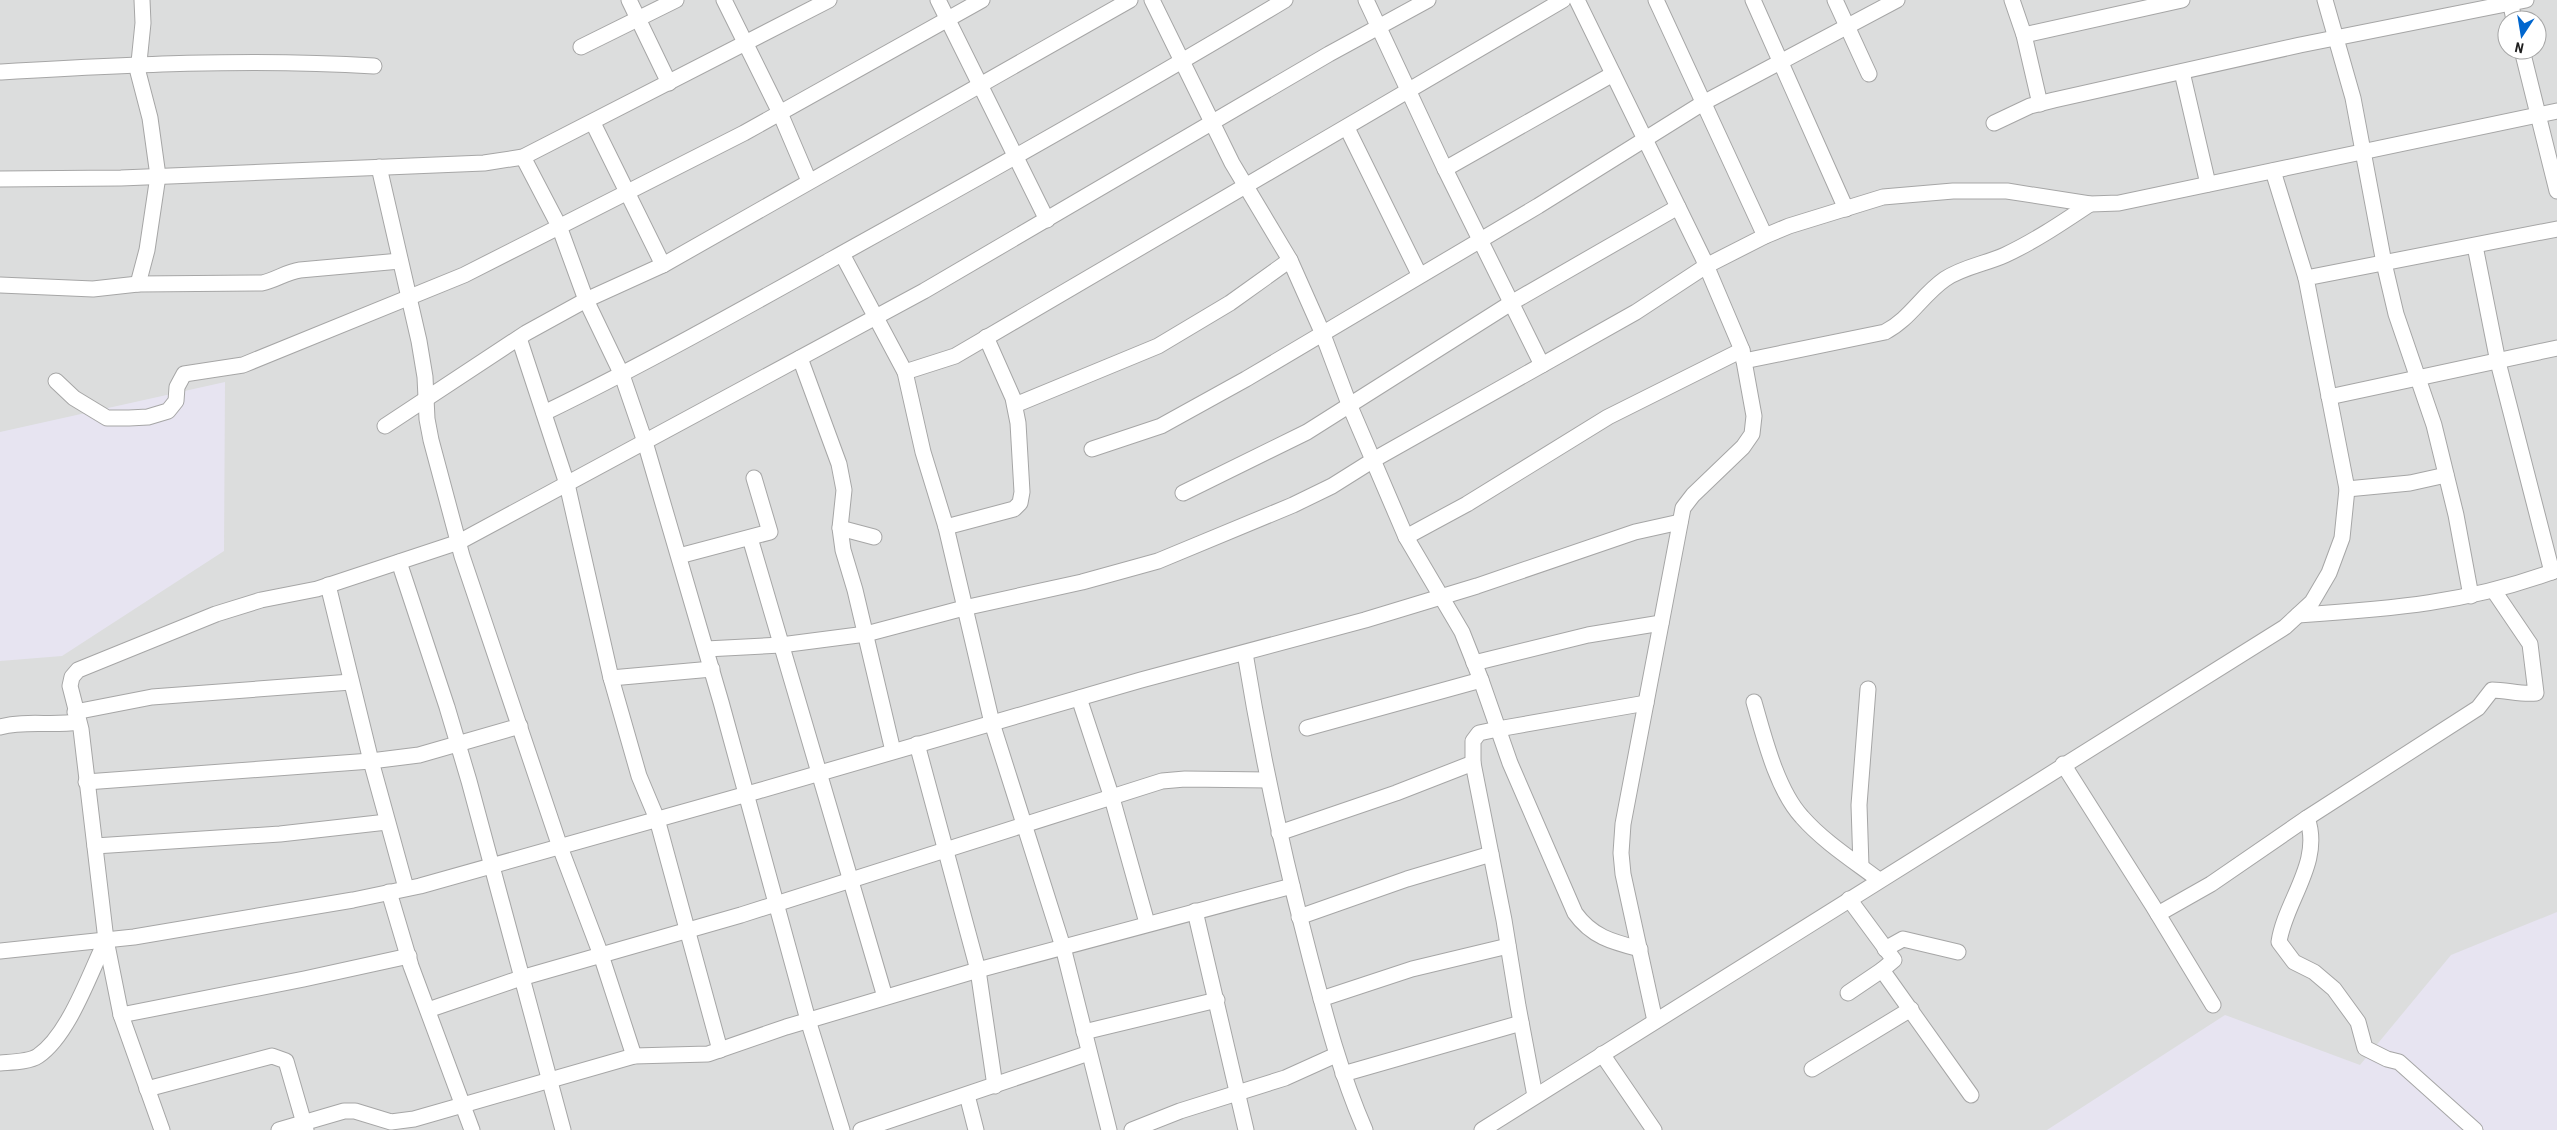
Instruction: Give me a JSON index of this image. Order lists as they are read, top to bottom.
{
  "north": "bottom"
}
